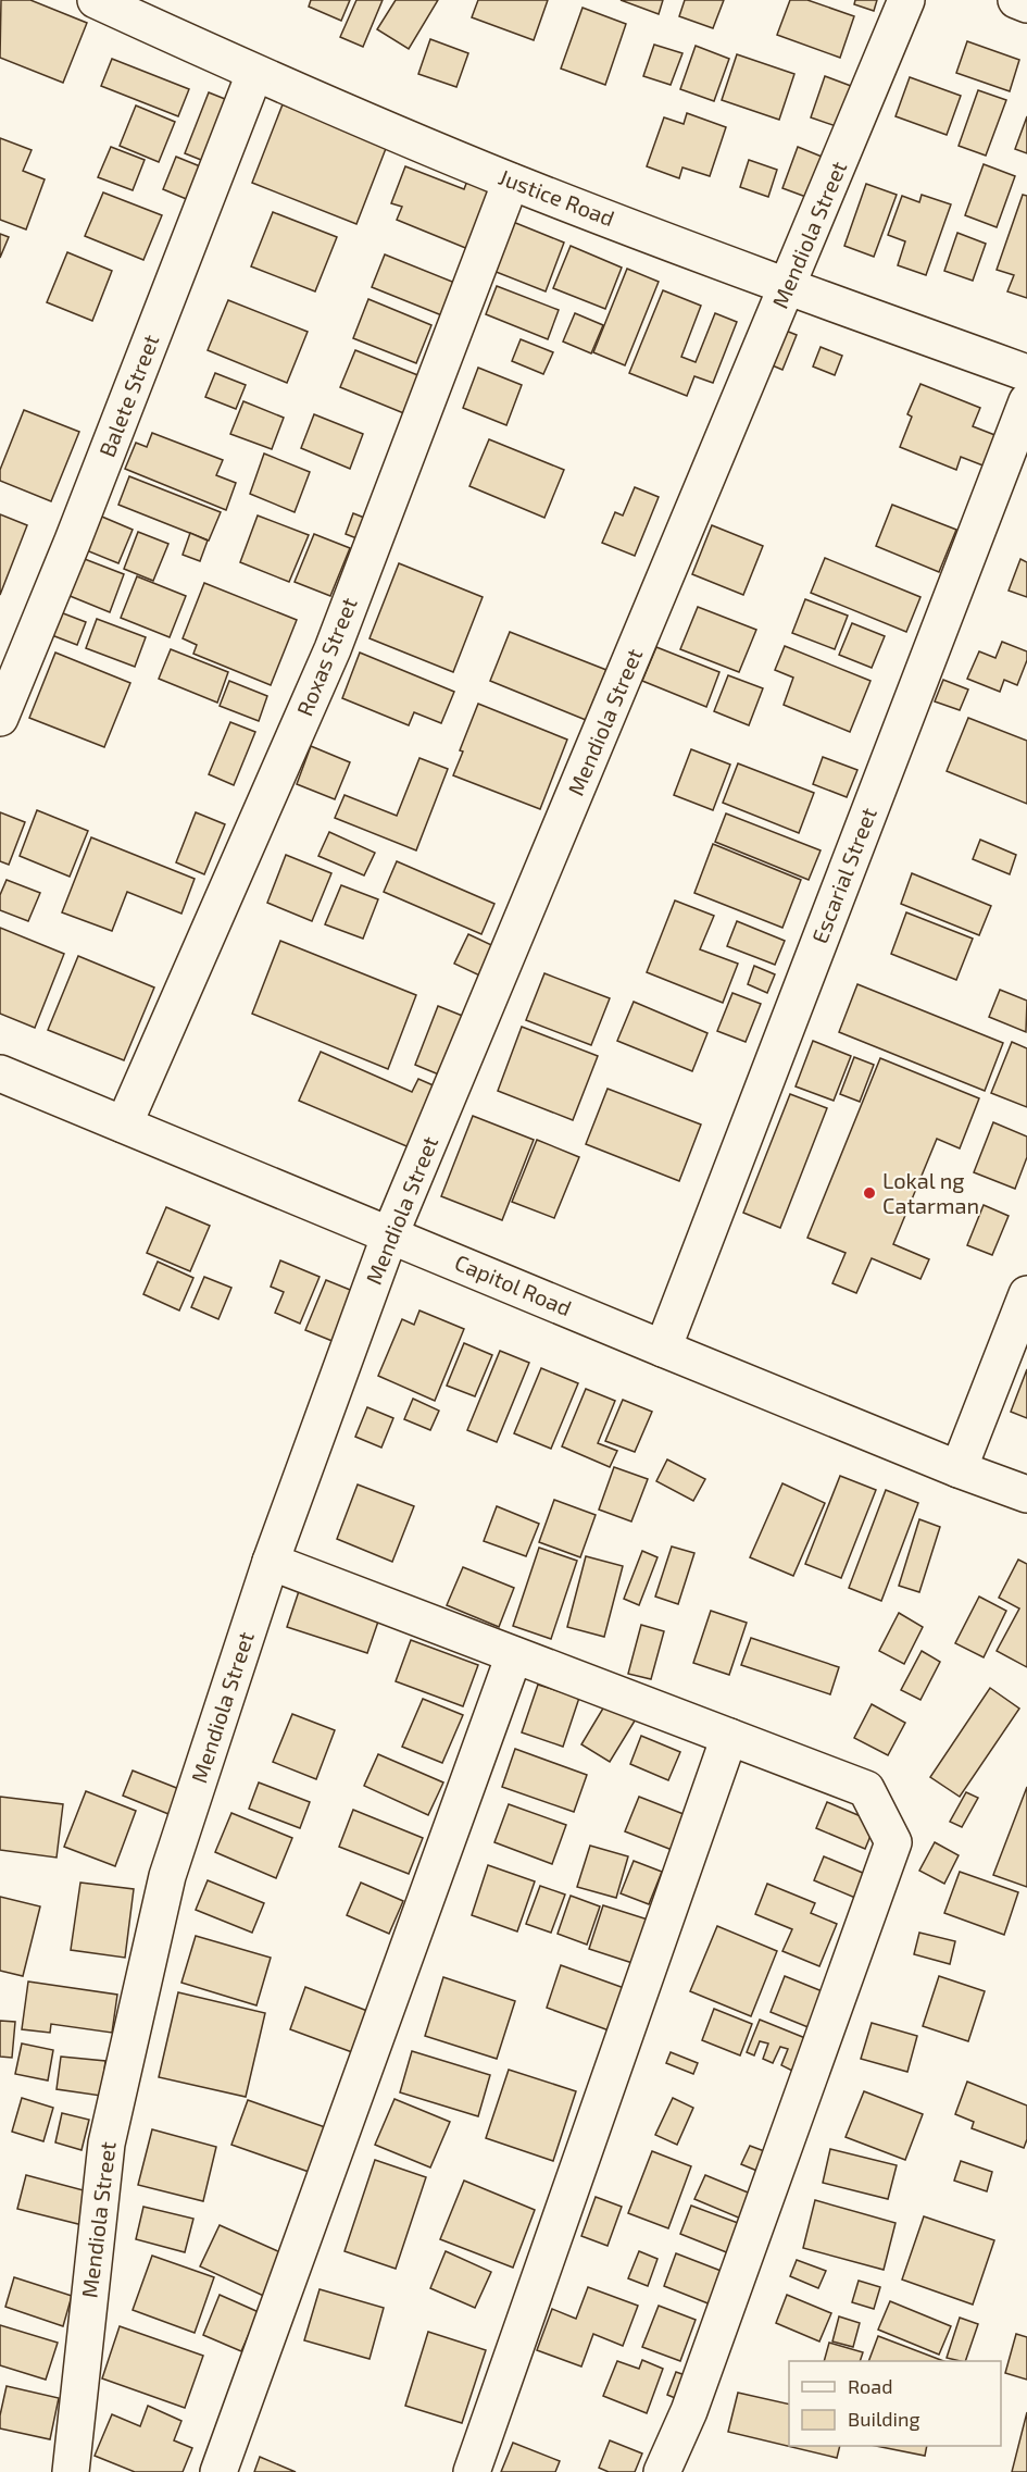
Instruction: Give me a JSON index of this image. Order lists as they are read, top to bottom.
{
  "streets": {
    "street": [
      "Justice Road",
      "Mendiola Street",
      "Balete Street",
      "Roxas Street",
      "Escarial Street",
      "Capitol Road"
    ]
  },
  "crossings": [
    ["Justice Road", "Mendiola Street"],
    ["Justice Road", "Balete Street"],
    ["Justice Road", "Roxas Street"],
    ["Mendiola Street", "Capitol Road"],
    ["Roxas Street", "Capitol Road"],
    ["Escarial Street", "Capitol Road"]
  ],
  "places": ["Lokal ng Catarman"],
  "legend": ["Road", "Building"]
}
